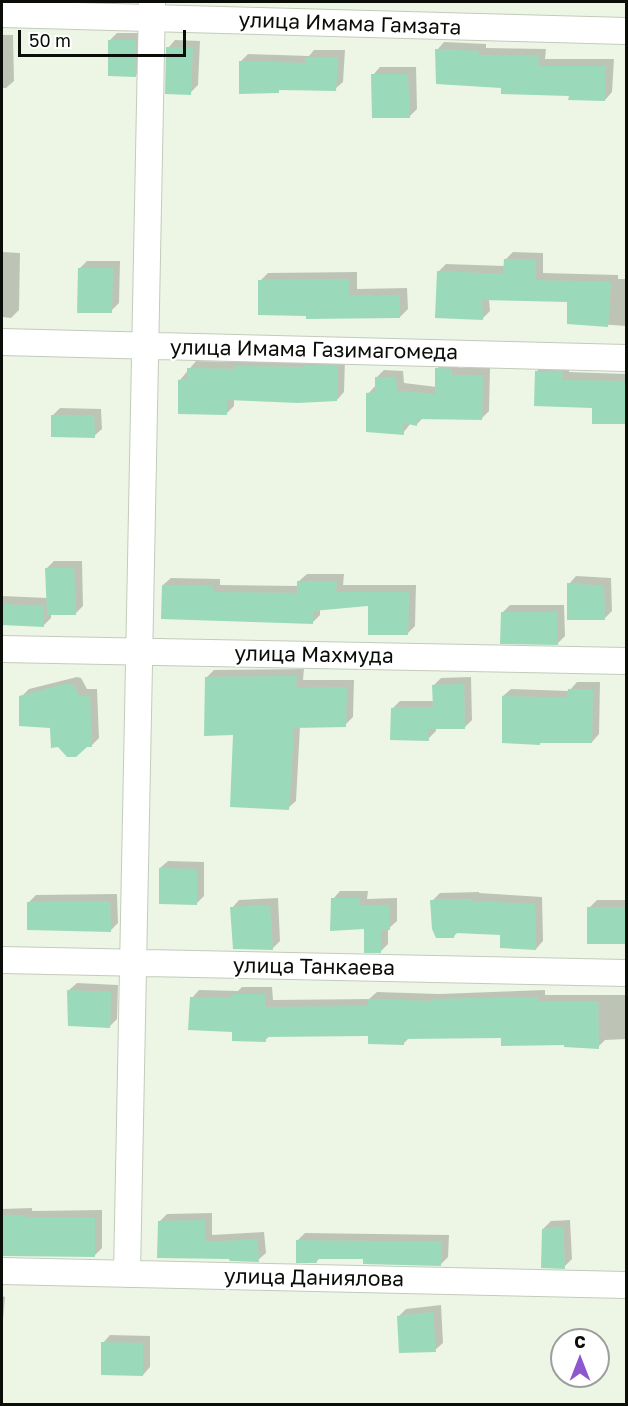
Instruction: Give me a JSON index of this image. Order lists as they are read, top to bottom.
{
  "streets": {
    "street": [
      "улица Имама Гамзата",
      "улица Имама Газимагомеда",
      "улица Махмуда",
      "улица Танкаева",
      "улица Даниялова"
    ]
  },
  "scale_bar": "50 m",
  "north": "top"
}
